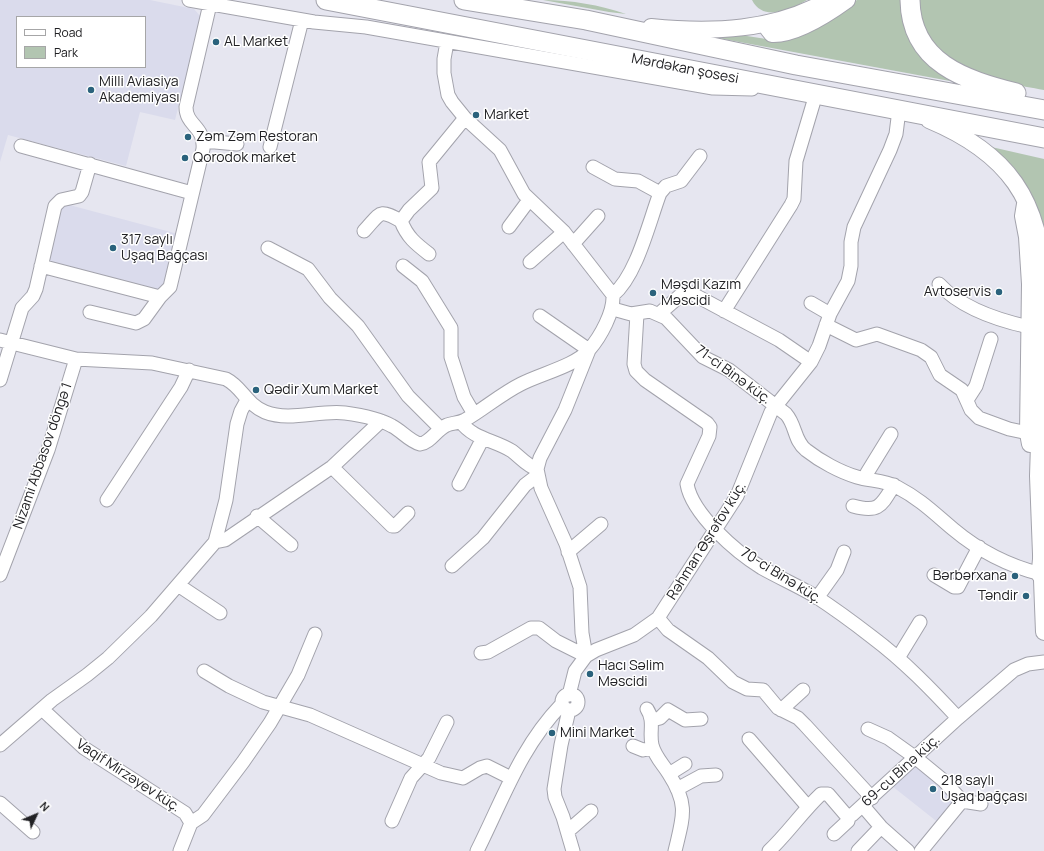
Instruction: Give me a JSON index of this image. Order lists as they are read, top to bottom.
{
  "streets": {
    "highway": ["Mərdəkan şosesi"],
    "street": [
      "71-ci Binə küç.",
      "Nizami Abbasov döngə 1",
      "Rəhman Əşrəfov küç.",
      "70-ci Binə küç.",
      "69-cu Binə küç.",
      "Vaqif Mirzəyev küç."
    ]
  },
  "crossings": [
    ["Mərdəkan şosesi", "Rəhman Əşrəfov küç."],
    ["71-ci Binə küç.", "Rəhman Əşrəfov küç."],
    ["Rəhman Əşrəfov küç.", "70-ci Binə küç."],
    ["70-ci Binə küç.", "69-cu Binə küç."]
  ],
  "places": [
    "AL Market",
    "Milli Aviasiya Akademiyası",
    "Market",
    "Zəm Zəm Restoran",
    "Qorodok market",
    "317 saylı Uşaq Bağçası",
    "Avtoservis",
    "Məşdi Kazım Məscidi",
    "Qədir Xum Market",
    "Bərbərxana",
    "Təndir",
    "Hacı Səlim Məscidi",
    "Mini Market",
    "218 saylı Uşaq bağçası"
  ],
  "legend": ["Road", "Park"],
  "north": "top right"
}
